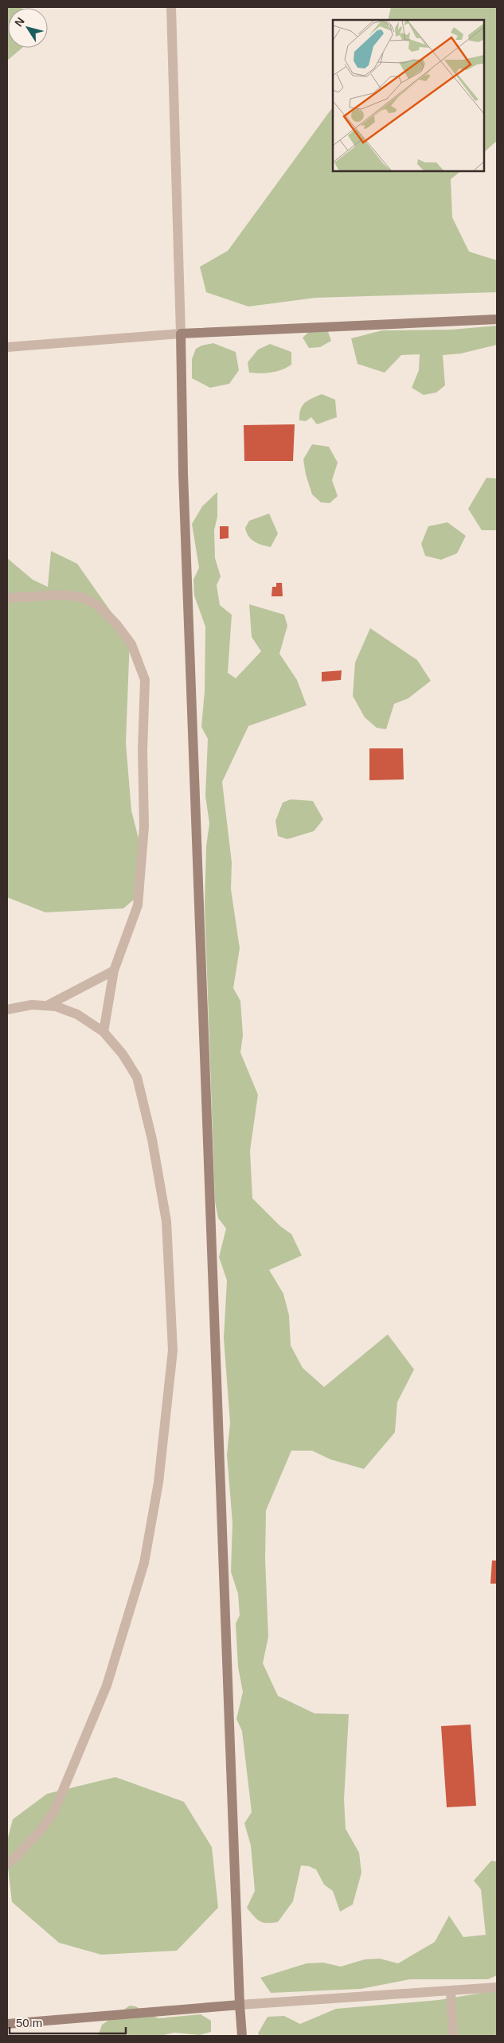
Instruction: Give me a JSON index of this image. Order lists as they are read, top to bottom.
{
  "scale_bar": "50 m",
  "north": "top left"
}
